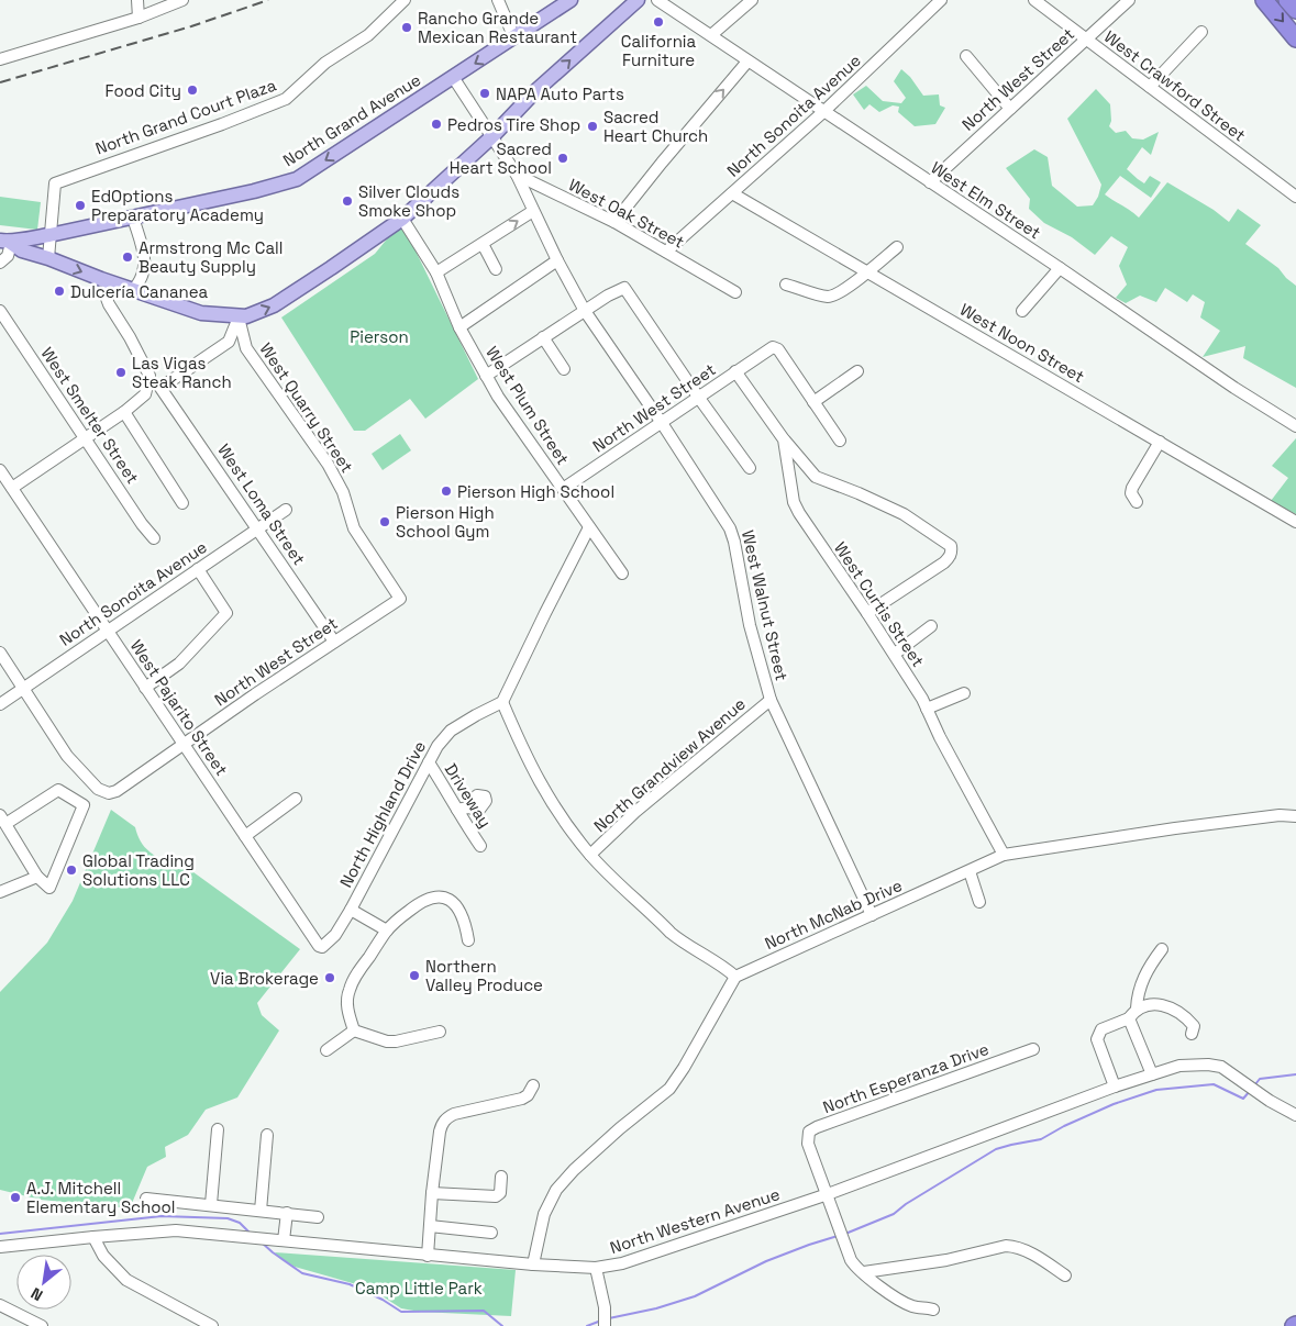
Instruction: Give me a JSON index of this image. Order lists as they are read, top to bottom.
{
  "streets": {
    "main road": ["North Grand Avenue"],
    "street": [
      "North West Street",
      "West Crawford Street",
      "North Sonoita Avenue",
      "North Grand Court Plaza",
      "West Elm Street",
      "West Oak Street",
      "West Noon Street",
      "West Plum Street",
      "West Quarry Street",
      "West Smelter Street",
      "West Loma Street",
      "West Curtis Street",
      "West Walnut Street",
      "West Pajarito Street",
      "North Grandview Avenue",
      "Driveway",
      "North Highland Drive",
      "North McNab Drive",
      "North Esperanza Drive",
      "North Western Avenue"
    ]
  },
  "crossings": [
    ["North West Street", "West Crawford Street"],
    ["North West Street", "North Sonoita Avenue"],
    ["North West Street", "West Elm Street"],
    ["North West Street", "West Plum Street"],
    ["North West Street", "West Quarry Street"],
    ["North West Street", "West Loma Street"],
    ["North West Street", "West Curtis Street"],
    ["North West Street", "West Walnut Street"],
    ["North West Street", "West Pajarito Street"],
    ["North Sonoita Avenue", "West Elm Street"],
    ["North Sonoita Avenue", "West Oak Street"],
    ["North Sonoita Avenue", "West Noon Street"],
    ["North Sonoita Avenue", "West Loma Street"],
    ["North Sonoita Avenue", "West Pajarito Street"],
    ["North Grand Court Plaza", "North Grand Avenue"],
    ["West Oak Street", "West Walnut Street"],
    ["West Quarry Street", "West Loma Street"],
    ["West Curtis Street", "North McNab Drive"],
    ["West Walnut Street", "North Grandview Avenue"],
    ["West Walnut Street", "North McNab Drive"],
    ["West Pajarito Street", "North Highland Drive"],
    ["Driveway", "North Highland Drive"],
    ["North Esperanza Drive", "North Western Avenue"]
  ],
  "parks": ["Pierson", "Camp Little Park"],
  "places": [
    "California Furniture",
    "Rancho Grande Mexican Restaurant",
    "Food City",
    "NAPA Auto Parts",
    "Pedros Tire Shop",
    "Sacred Heart Church",
    "Sacred Heart School",
    "Silver Clouds Smoke Shop",
    "EdOptions Preparatory Academy",
    "Armstrong Mc Call Beauty Supply",
    "Dulcería Cananea",
    "Las Vigas Steak Ranch",
    "Pierson High School",
    "Pierson High School Gym",
    "Global Trading Solutions LLC",
    "Northern Valley Produce",
    "Via Brokerage",
    "A.J. Mitchell Elementary School"
  ],
  "north": "bottom left"
}
